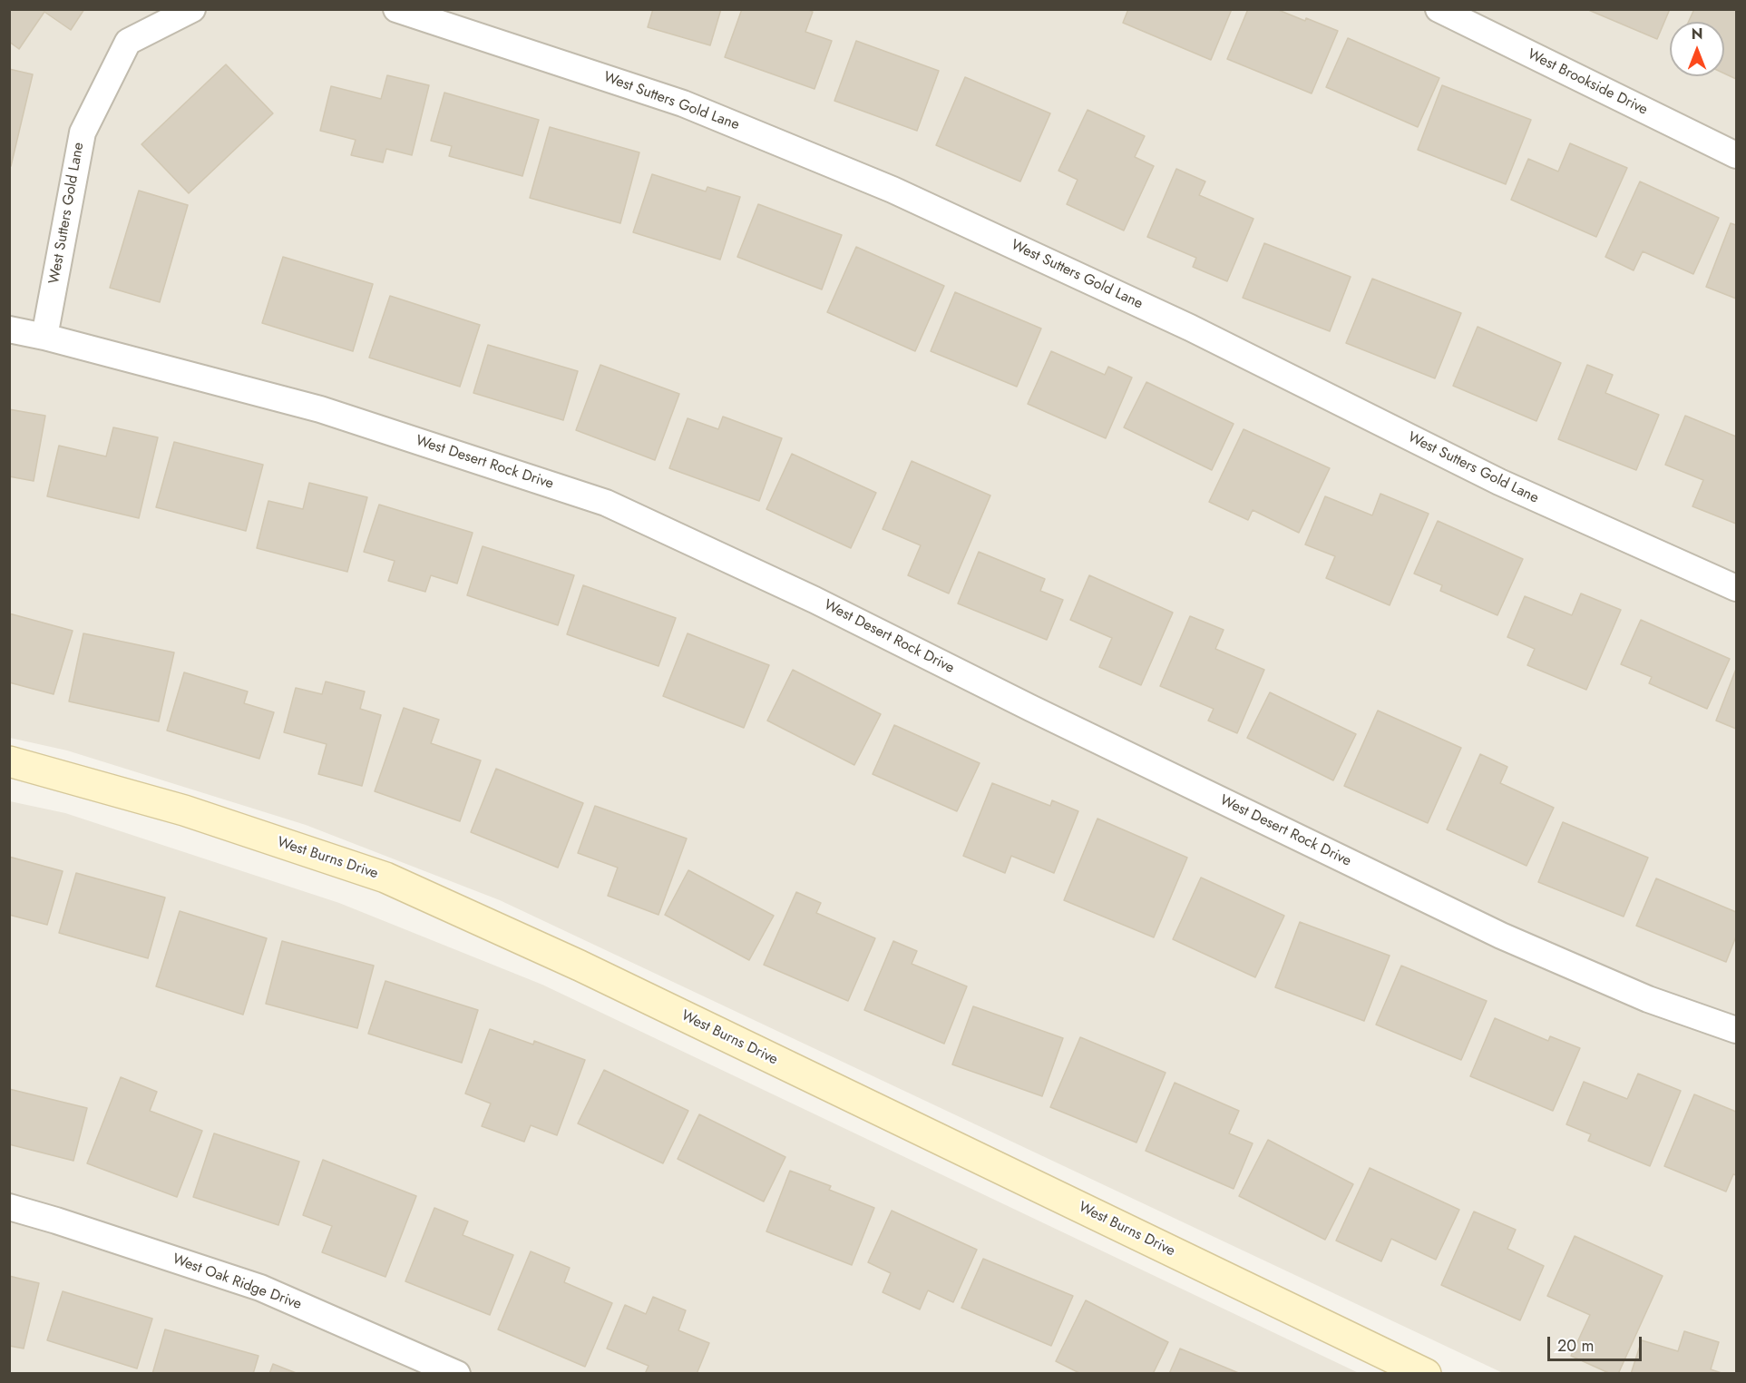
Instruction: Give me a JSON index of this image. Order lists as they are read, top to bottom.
{
  "streets": {
    "street": [
      "West Brookside Drive",
      "West Sutters Gold Lane",
      "West Desert Rock Drive",
      "West Burns Drive",
      "West Oak Ridge Drive"
    ]
  },
  "crossings": [
    ["West Sutters Gold Lane", "West Desert Rock Drive"]
  ],
  "scale_bar": "20 m",
  "north": "top"
}
